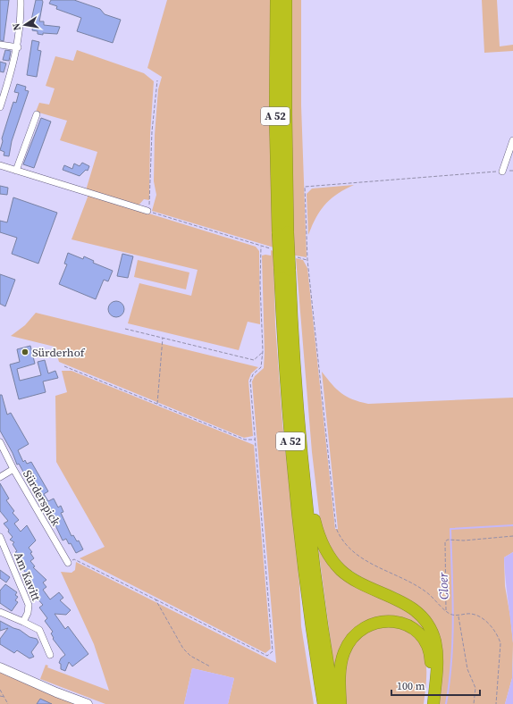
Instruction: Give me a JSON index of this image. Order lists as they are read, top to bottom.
{
  "streets": {
    "highway": ["A 52"],
    "street": ["Sürderspick", "Am Kavitt"]
  },
  "water": ["Cloer"],
  "places": ["Sürderhof"],
  "scale_bar": "100 m",
  "north": "left"
}
